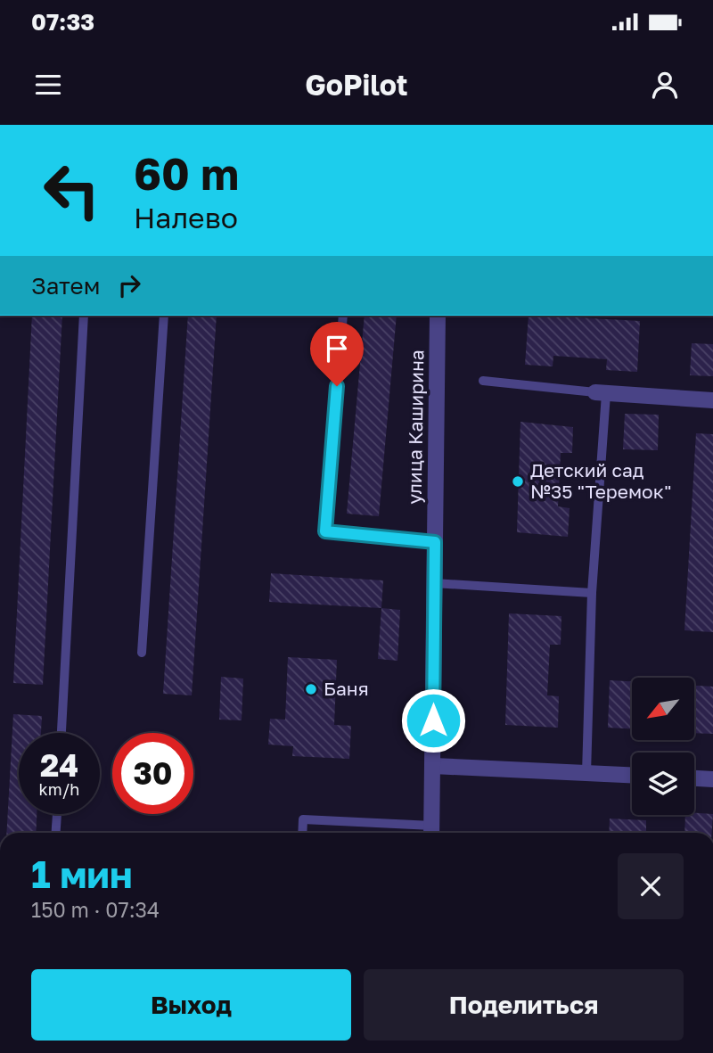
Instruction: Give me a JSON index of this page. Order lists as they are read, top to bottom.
{
  "streets": {
    "street": ["улица Каширина"]
  },
  "places": ["Детский сад №35 \"Теремок\"", "Баня"],
  "north": "bottom left",
  "page": {
    "status": "07:33",
    "header": "GoPilot",
    "turn": ["60 m", "Налево"],
    "then": "Затем",
    "speed": "24 km/h",
    "limit": "30",
    "heading": ["1 мин", "150 m · 07:34"],
    "buttons": ["Выход", "Поделиться"]
  }
}
